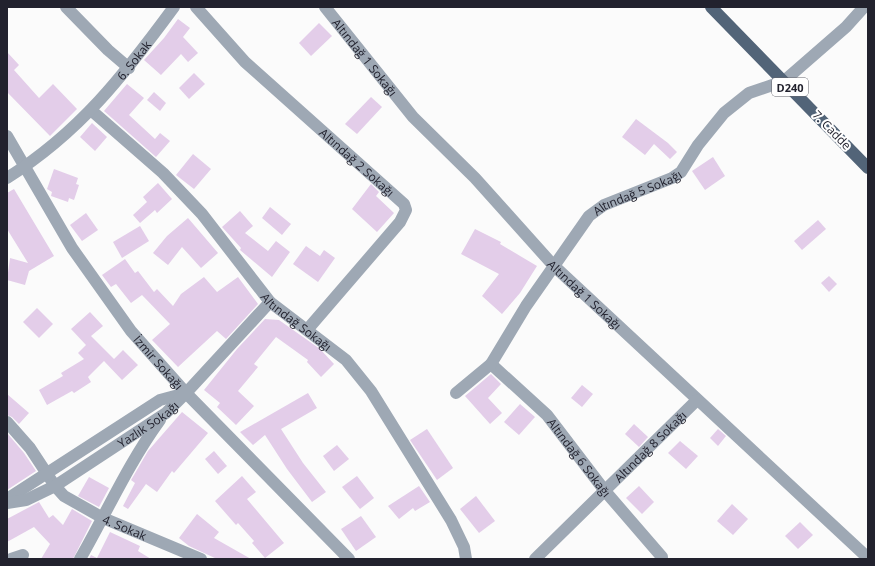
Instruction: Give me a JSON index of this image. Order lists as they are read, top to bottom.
{
  "streets": {
    "main road": ["D240", "7. Cadde"],
    "street": [
      "Altındağ 1 Sokağı",
      "6. Sokak",
      "Altındağ 2 Sokağı",
      "Altındağ 5 Sokağı",
      "Altındağ Sokağı",
      "İzmir Sokağı",
      "Yazlık Sokağı",
      "Altındağ 8 Sokağı",
      "Altındağ 6 Sokağı",
      "4. Sokak"
    ]
  },
  "crossings": [
    ["Altındağ 1 Sokağı", "Altındağ 5 Sokağı"],
    ["Altındağ 1 Sokağı", "Altındağ 8 Sokağı"],
    ["6. Sokak", "Altındağ Sokağı"],
    ["6. Sokak", "İzmir Sokağı"],
    ["7. Cadde", "Altındağ 5 Sokağı"],
    ["Altındağ 2 Sokağı", "Altındağ Sokağı"],
    ["Altındağ 5 Sokağı", "Altındağ 6 Sokağı"],
    ["İzmir Sokağı", "Yazlık Sokağı"],
    ["Yazlık Sokağı", "4. Sokak"],
    ["Altındağ 8 Sokağı", "Altındağ 6 Sokağı"]
  ]
}
